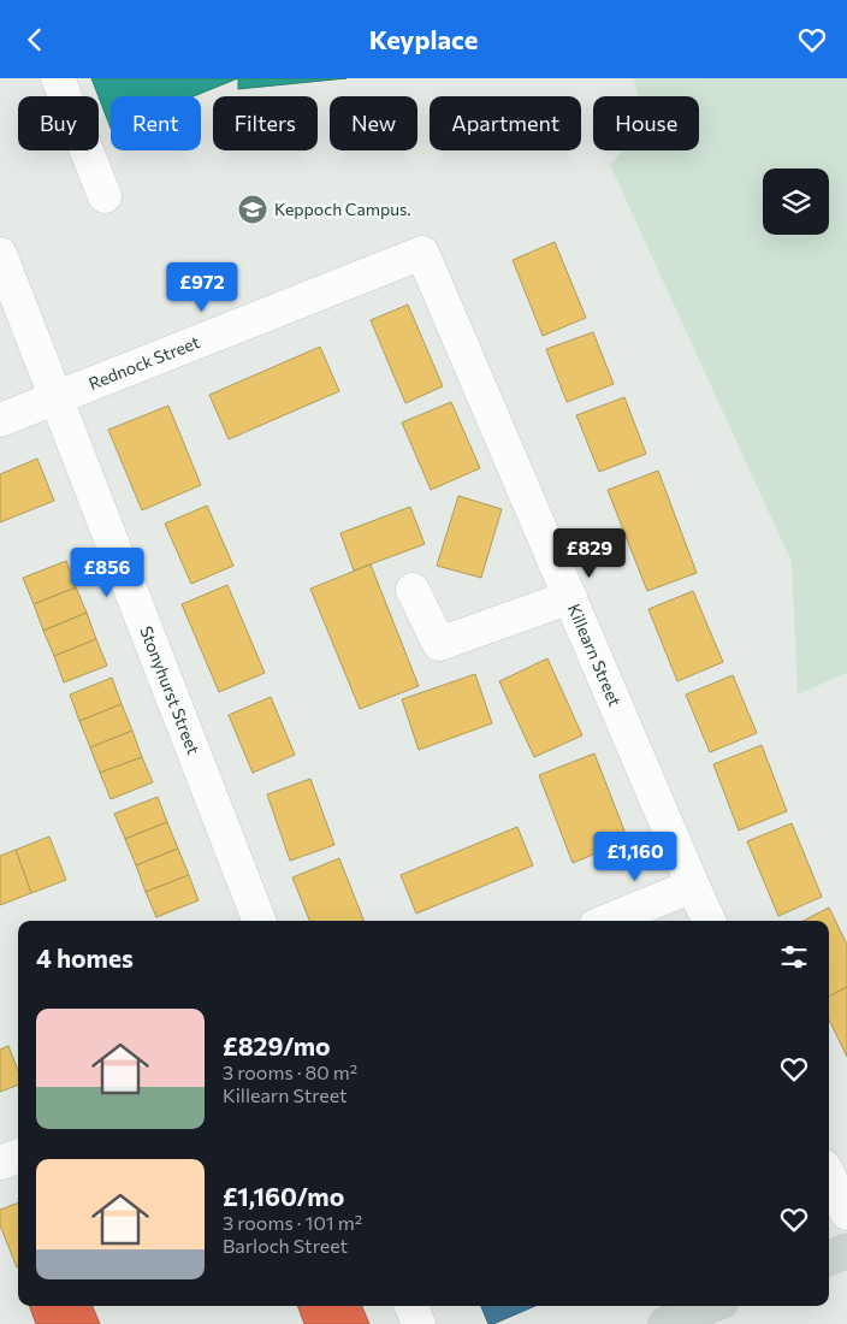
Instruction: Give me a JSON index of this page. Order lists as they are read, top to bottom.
{
  "streets": {
    "street": ["Rednock Street", "Killearn Street", "Stonyhurst Street"]
  },
  "crossings": [
    ["Rednock Street", "Killearn Street"],
    ["Rednock Street", "Stonyhurst Street"]
  ],
  "places": {
    "school or university": ["Keppoch Campus."]
  },
  "page": {
    "header": "Keyplace",
    "chip": [
      "Buy",
      "Rent",
      "Filters",
      "New",
      "Apartment",
      "House"
    ],
    "price": [
      "£972",
      "£829",
      "£856",
      "£1,160"
    ],
    "heading": "4 homes",
    "list": [
      {
        "name": "£829/mo",
        "note": "3 rooms · 80 m² · Killearn Street"
      },
      {
        "name": "£1,160/mo",
        "note": "3 rooms · 101 m² · Barloch Street"
      }
    ]
  }
}
